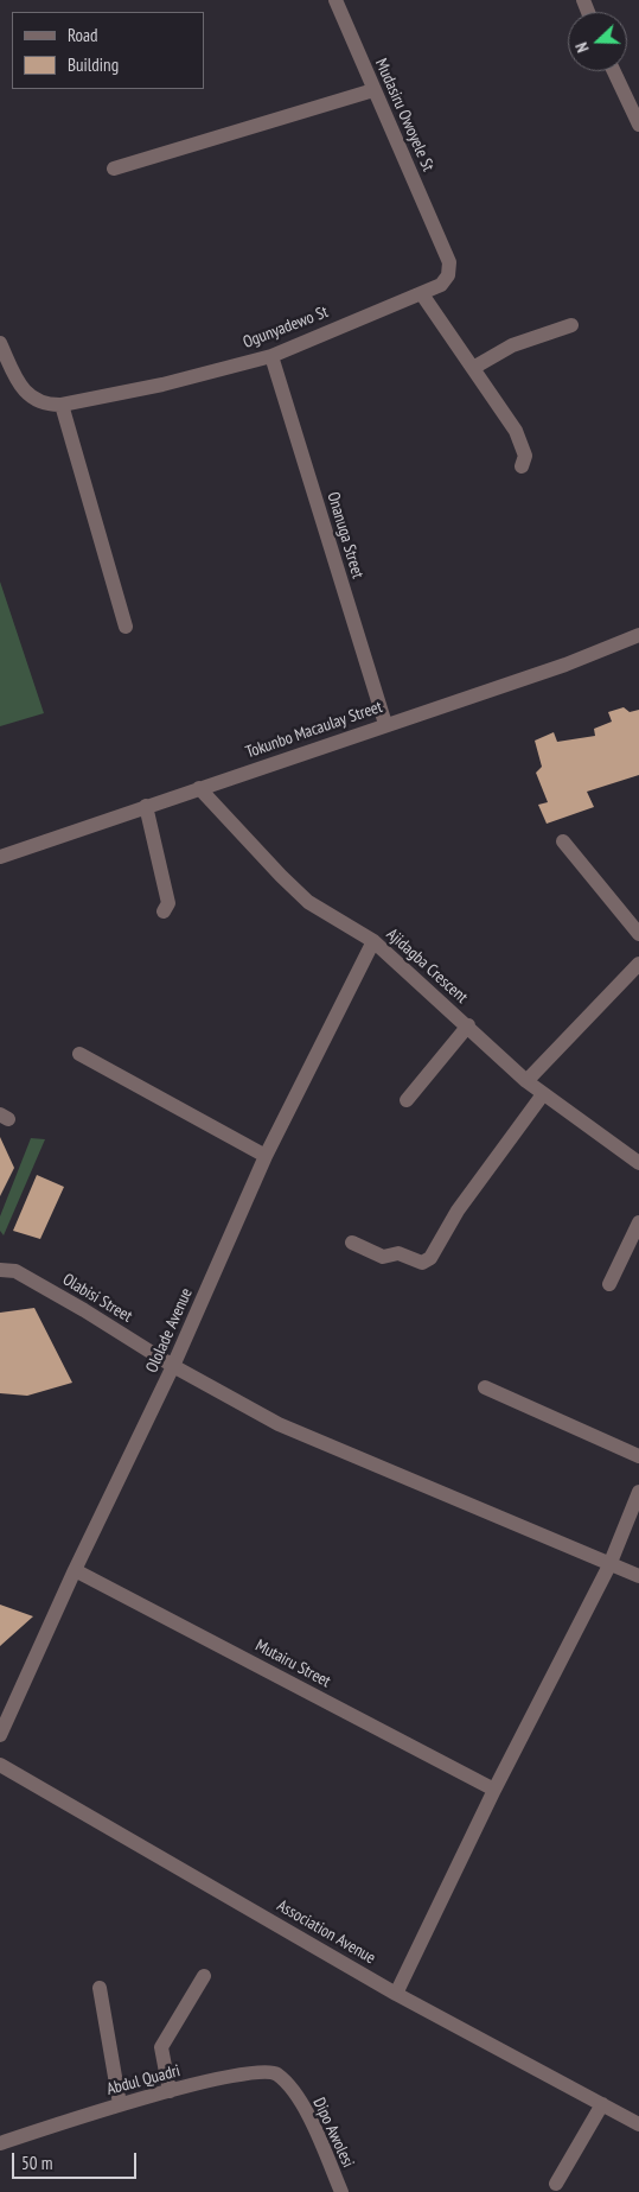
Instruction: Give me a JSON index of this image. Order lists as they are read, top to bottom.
{
  "streets": {
    "street": [
      "Mudasiru Owoyele St",
      "Ogunyadewo St",
      "Onanuga Street",
      "Tokunbo Macaulay Street",
      "Ajidagba Crescent",
      "Olabisi Street",
      "Ololade Avenue",
      "Mutairu Street",
      "Association Avenue",
      "Abdul Quadri",
      "Dipo Awolesi"
    ]
  },
  "crossings": [
    ["Mudasiru Owoyele St", "Ogunyadewo St"],
    ["Ogunyadewo St", "Onanuga Street"],
    ["Onanuga Street", "Tokunbo Macaulay Street"],
    ["Tokunbo Macaulay Street", "Ajidagba Crescent"],
    ["Ajidagba Crescent", "Ololade Avenue"],
    ["Olabisi Street", "Ololade Avenue"],
    ["Ololade Avenue", "Mutairu Street"],
    ["Abdul Quadri", "Dipo Awolesi"]
  ],
  "legend": ["Road", "Building"],
  "scale_bar": "50 m",
  "north": "left"
}
